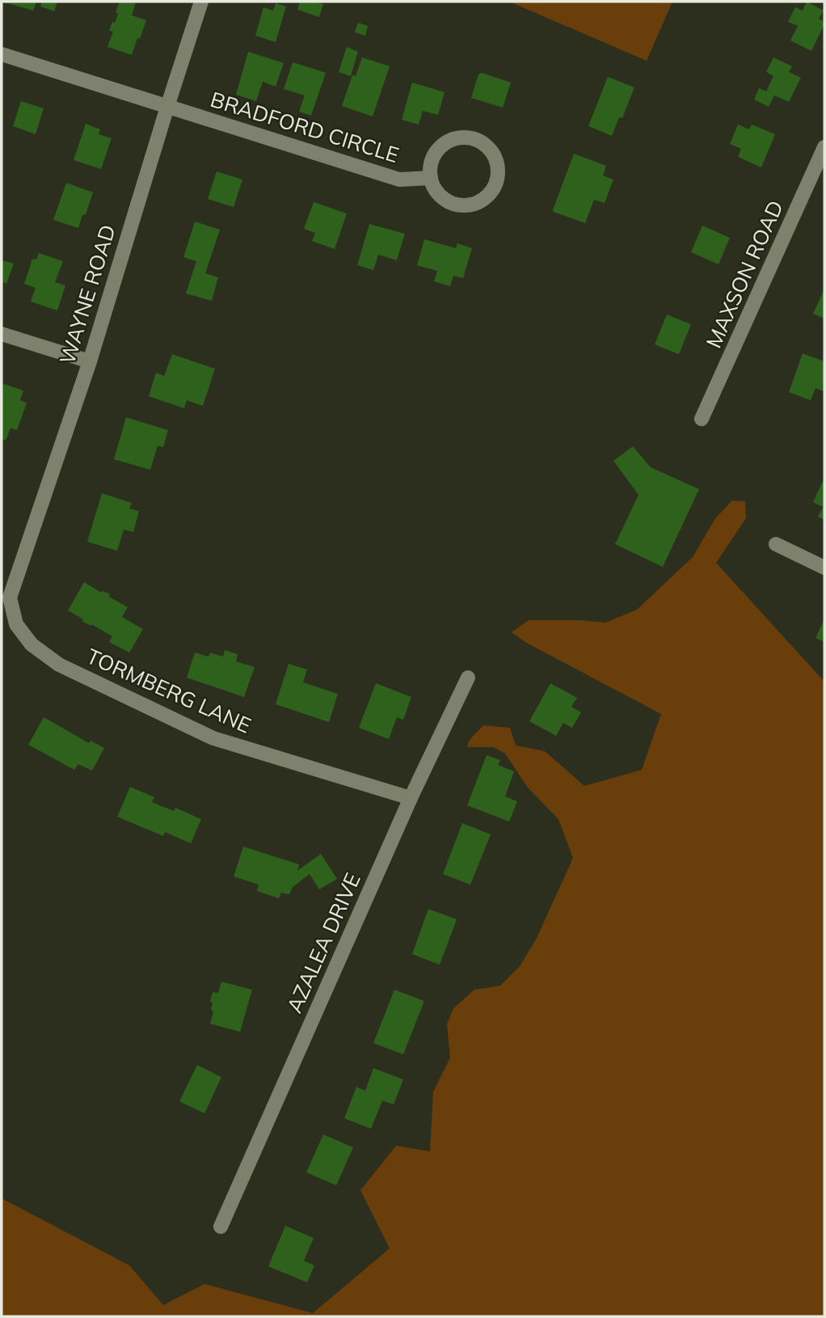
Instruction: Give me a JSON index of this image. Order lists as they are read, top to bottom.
{
  "streets": {
    "street": [
      "BRADFORD CIRCLE",
      "MAXSON ROAD",
      "WAYNE ROAD",
      "TORMBERG LANE",
      "AZALEA DRIVE"
    ]
  },
  "crossings": [
    ["BRADFORD CIRCLE", "WAYNE ROAD"],
    ["WAYNE ROAD", "TORMBERG LANE"],
    ["TORMBERG LANE", "AZALEA DRIVE"]
  ]
}
